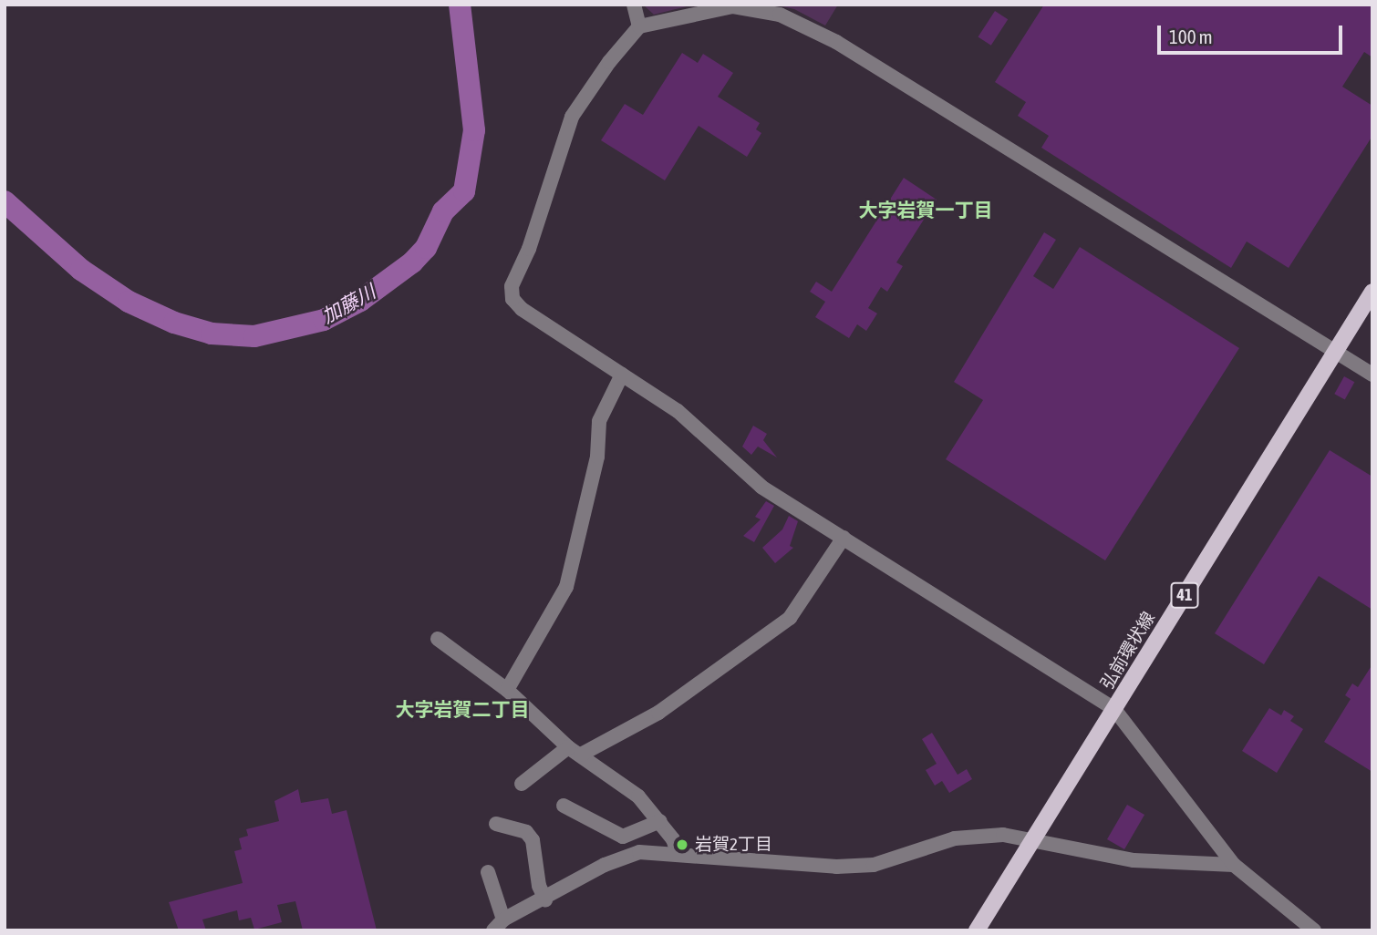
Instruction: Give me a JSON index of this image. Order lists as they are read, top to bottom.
{
  "streets": {
    "main road": ["41", "弘前環状線"]
  },
  "districts": ["大字岩賀一丁目", "大字岩賀二丁目"],
  "water": ["加藤川"],
  "places": ["岩賀2丁目"],
  "scale_bar": "100 m"
}
